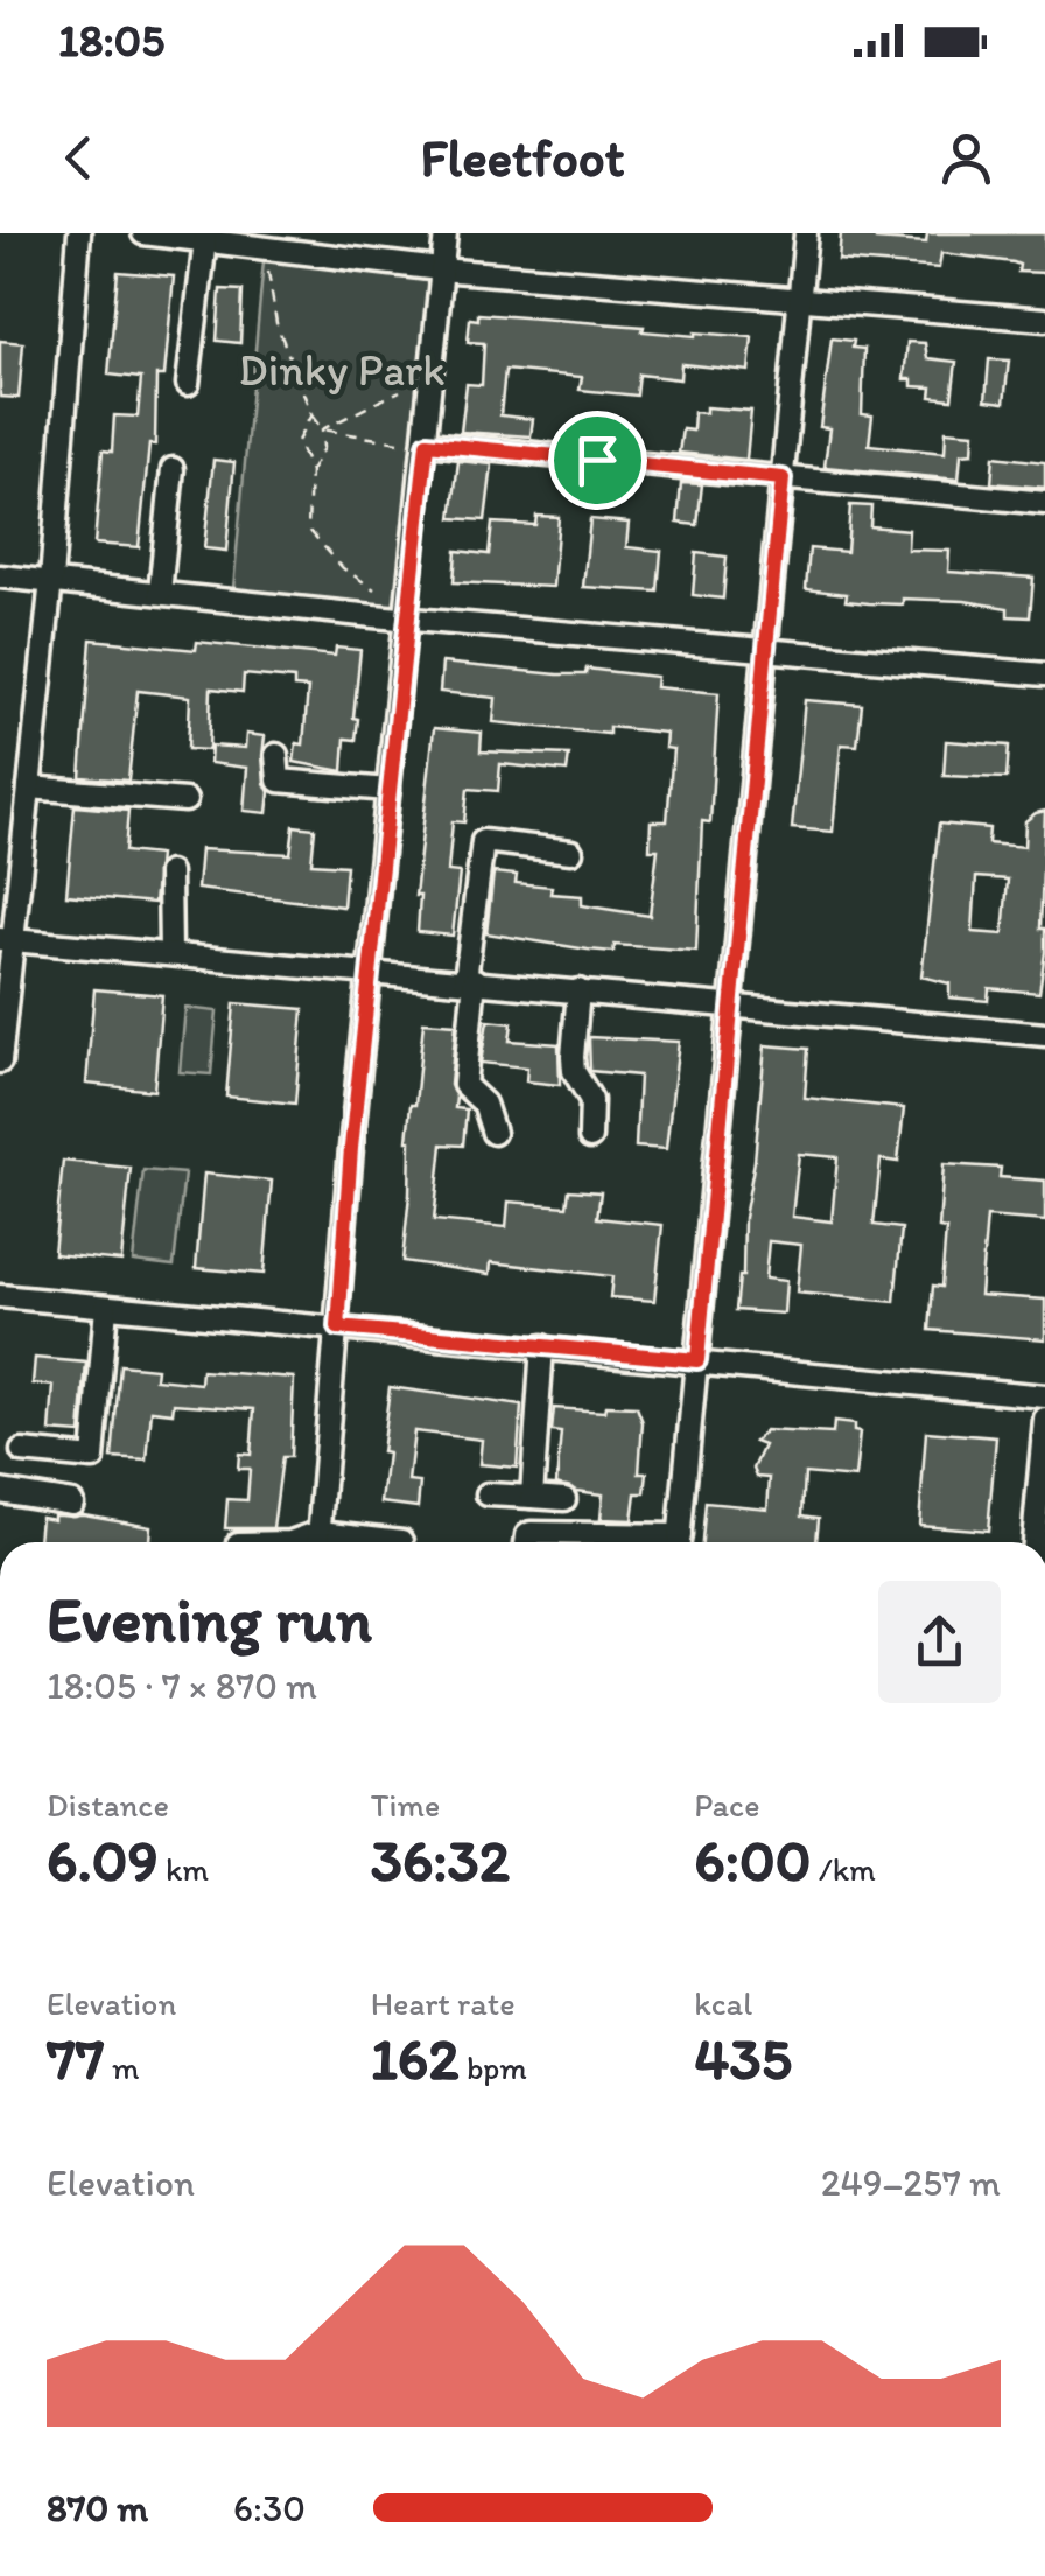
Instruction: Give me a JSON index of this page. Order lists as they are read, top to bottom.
{
  "parks": ["Dinky Park"],
  "page": {
    "status": "18:05",
    "header": "Fleetfoot",
    "heading": ["Evening run", "18:05 · 7 × 870 m"],
    "stats": [
      ["Distance", "6.09 km"],
      ["Time", "36:32"],
      ["Pace", "6:00 /km"],
      ["Elevation", "77 m"],
      ["Heart rate", "162 bpm"],
      ["kcal", "435"]
    ],
    "chart": ["Elevation", "249–257 m"],
    "list": [
      {
        "name": "870 m",
        "note": "6:30"
      }
    ]
  }
}
